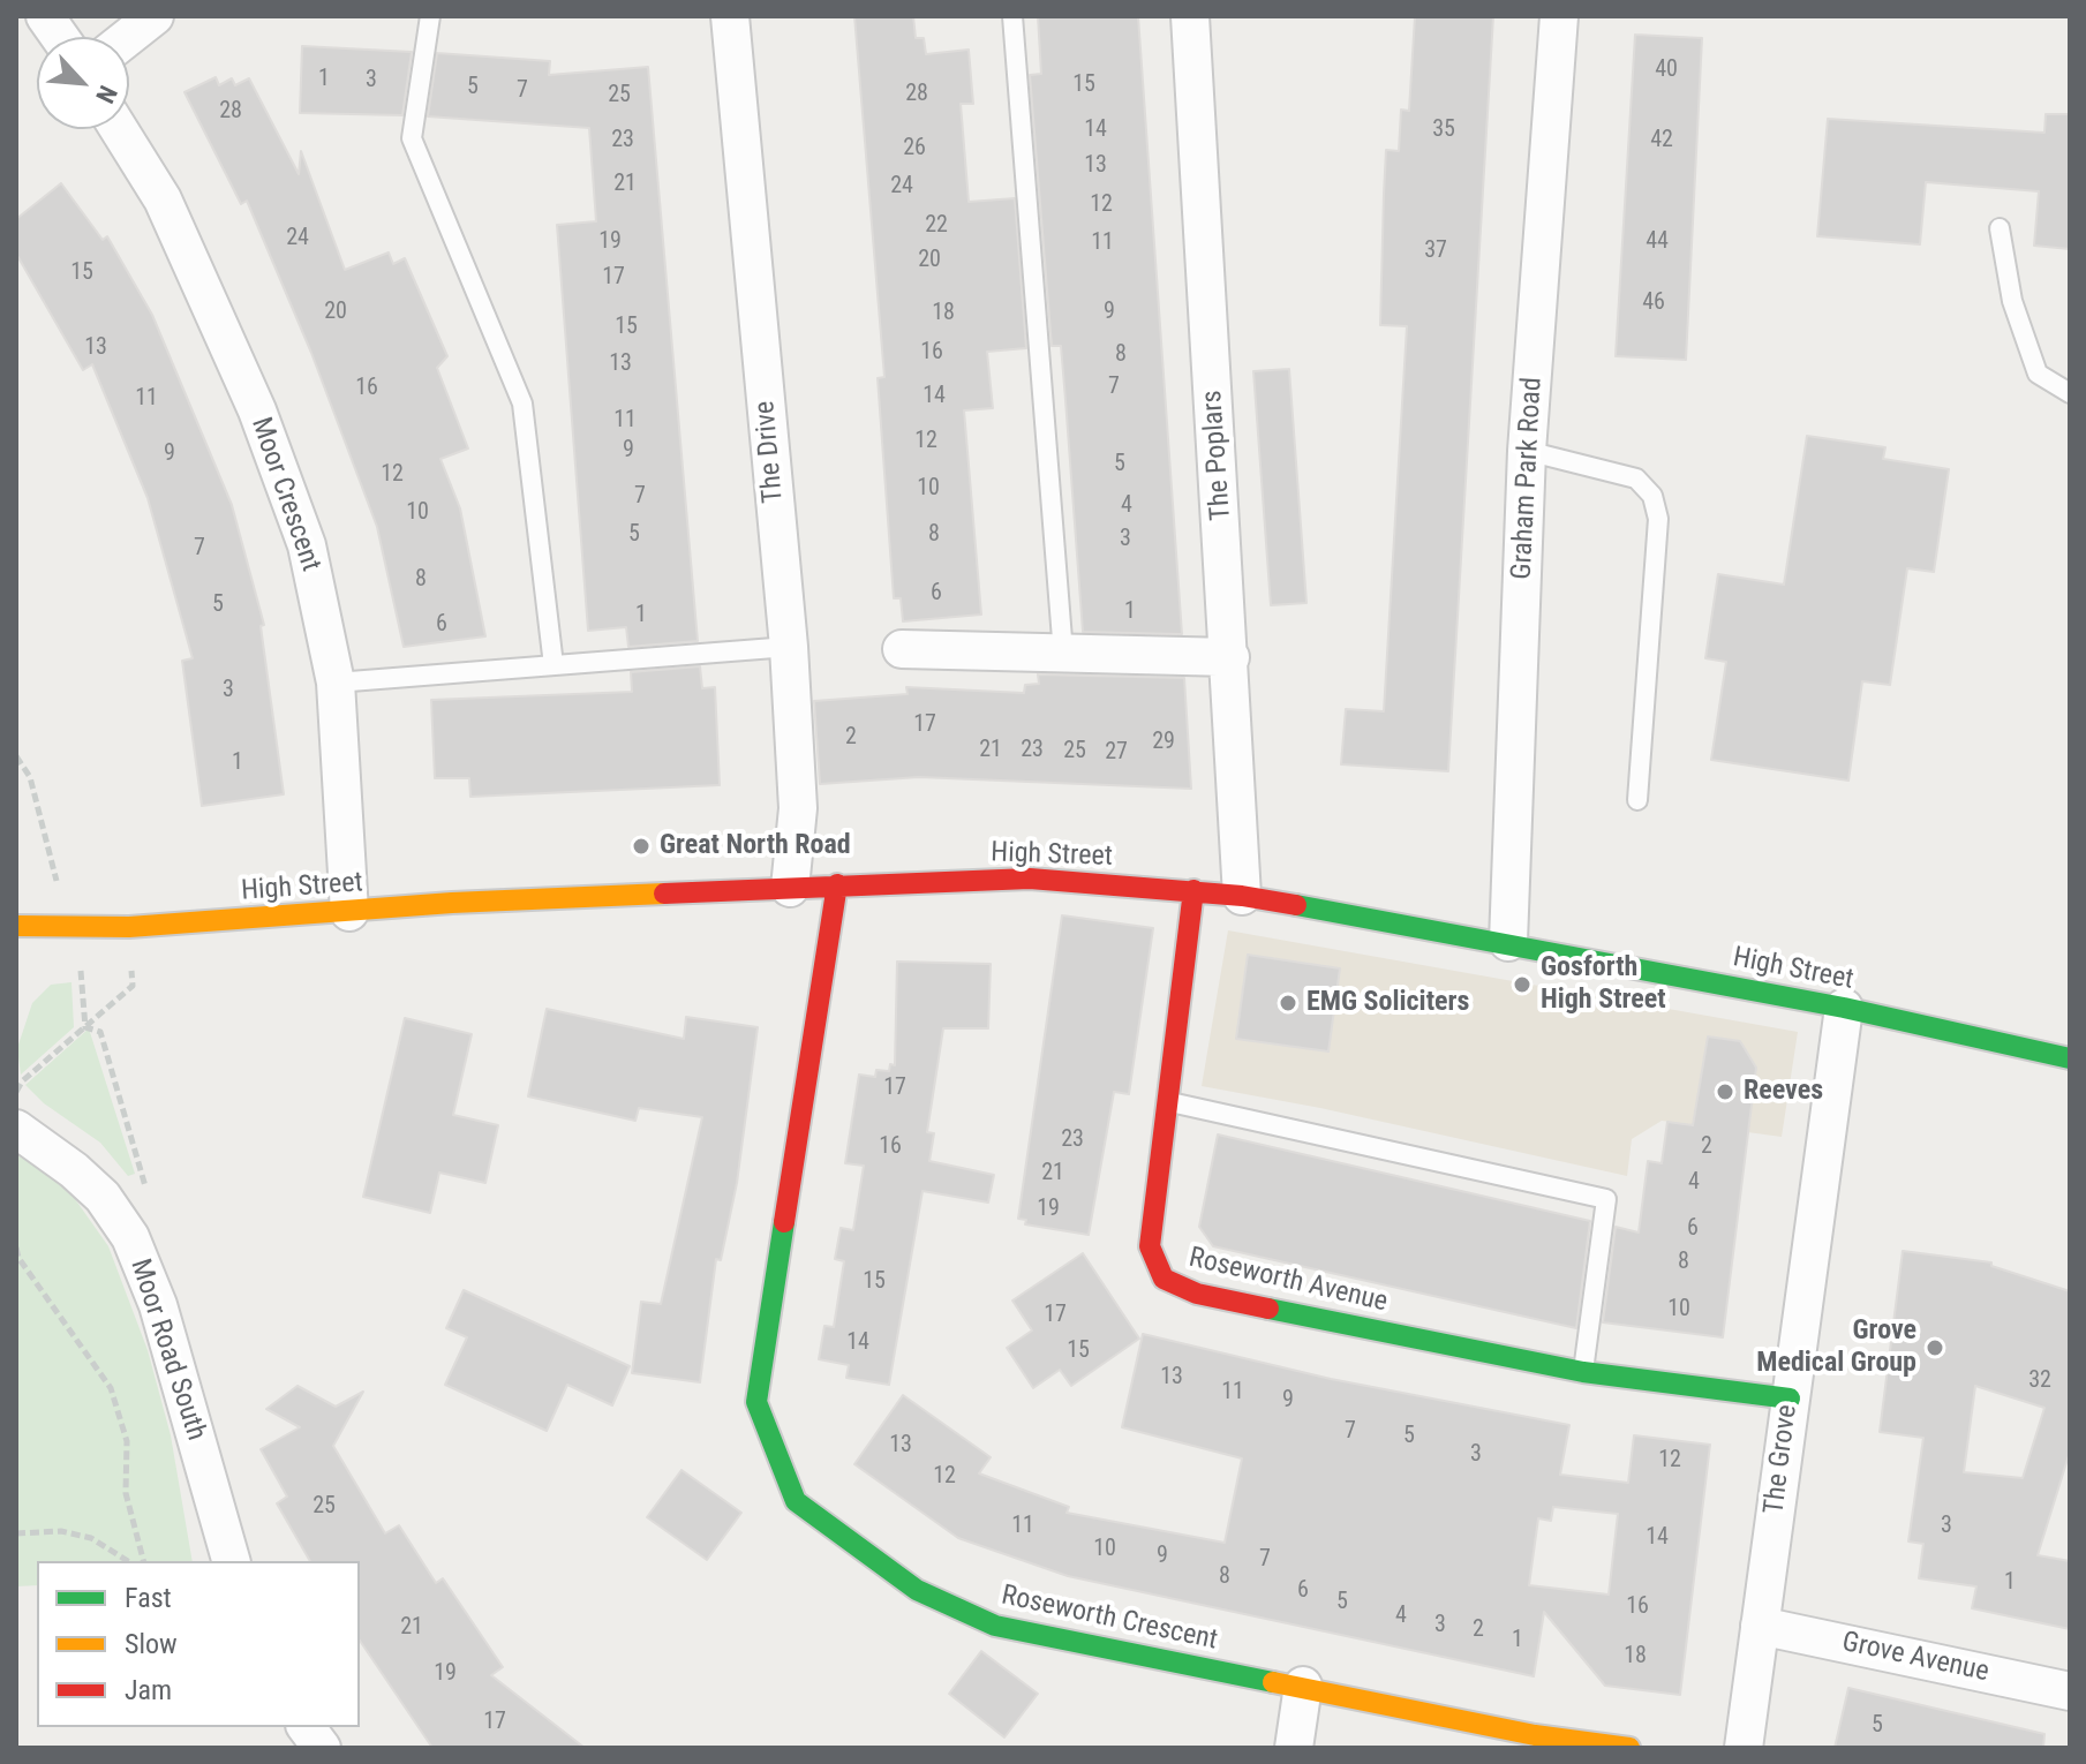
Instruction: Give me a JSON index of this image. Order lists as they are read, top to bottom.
{
  "streets": {
    "street": [
      "The Drive",
      "The Poplars",
      "Graham Park Road",
      "Moor Crescent",
      "High Street",
      "Roseworth Avenue",
      "Moor Road South",
      "The Grove",
      "Roseworth Crescent",
      "Grove Avenue"
    ]
  },
  "crossings": [
    ["The Drive", "High Street"],
    ["The Poplars", "High Street"],
    ["Graham Park Road", "High Street"],
    ["Moor Crescent", "High Street"],
    ["High Street", "Roseworth Avenue"],
    ["High Street", "The Grove"],
    ["High Street", "Roseworth Crescent"],
    ["Roseworth Avenue", "The Grove"],
    ["The Grove", "Grove Avenue"]
  ],
  "places": [
    "Great North Road",
    "Gosforth High Street",
    "EMG Soliciters",
    "Reeves",
    "Grove Medical Group"
  ],
  "house_numbers": [
    "40",
    "1",
    "3",
    "15",
    "5",
    "7",
    "28",
    "25",
    "28",
    "14",
    "35",
    "23",
    "42",
    "26",
    "13",
    "21",
    "24",
    "12",
    "22",
    "24",
    "19",
    "44",
    "11",
    "37",
    "20",
    "15",
    "17",
    "46",
    "20",
    "9",
    "18",
    "15",
    "13",
    "16",
    "8",
    "13",
    "7",
    "16",
    "14",
    "11",
    "11",
    "12",
    "9",
    "9",
    "5",
    "12",
    "10",
    "7",
    "4",
    "10",
    "5",
    "8",
    "3",
    "7",
    "8",
    "6",
    "5",
    "1",
    "1",
    "6",
    "3",
    "17",
    "2",
    "29",
    "21",
    "23",
    "25",
    "27",
    "1",
    "17",
    "23",
    "16",
    "2",
    "21",
    "4",
    "19",
    "6",
    "8",
    "15",
    "10",
    "17",
    "14",
    "15",
    "13",
    "32",
    "11",
    "9",
    "7",
    "5",
    "13",
    "3",
    "12",
    "12",
    "25",
    "11",
    "3",
    "14",
    "10",
    "9",
    "7",
    "8",
    "1",
    "6",
    "5",
    "16",
    "4",
    "3",
    "21",
    "2",
    "1",
    "18",
    "19",
    "17",
    "5"
  ],
  "legend": ["Fast", "Slow", "Jam"],
  "north": "bottom right"
}
